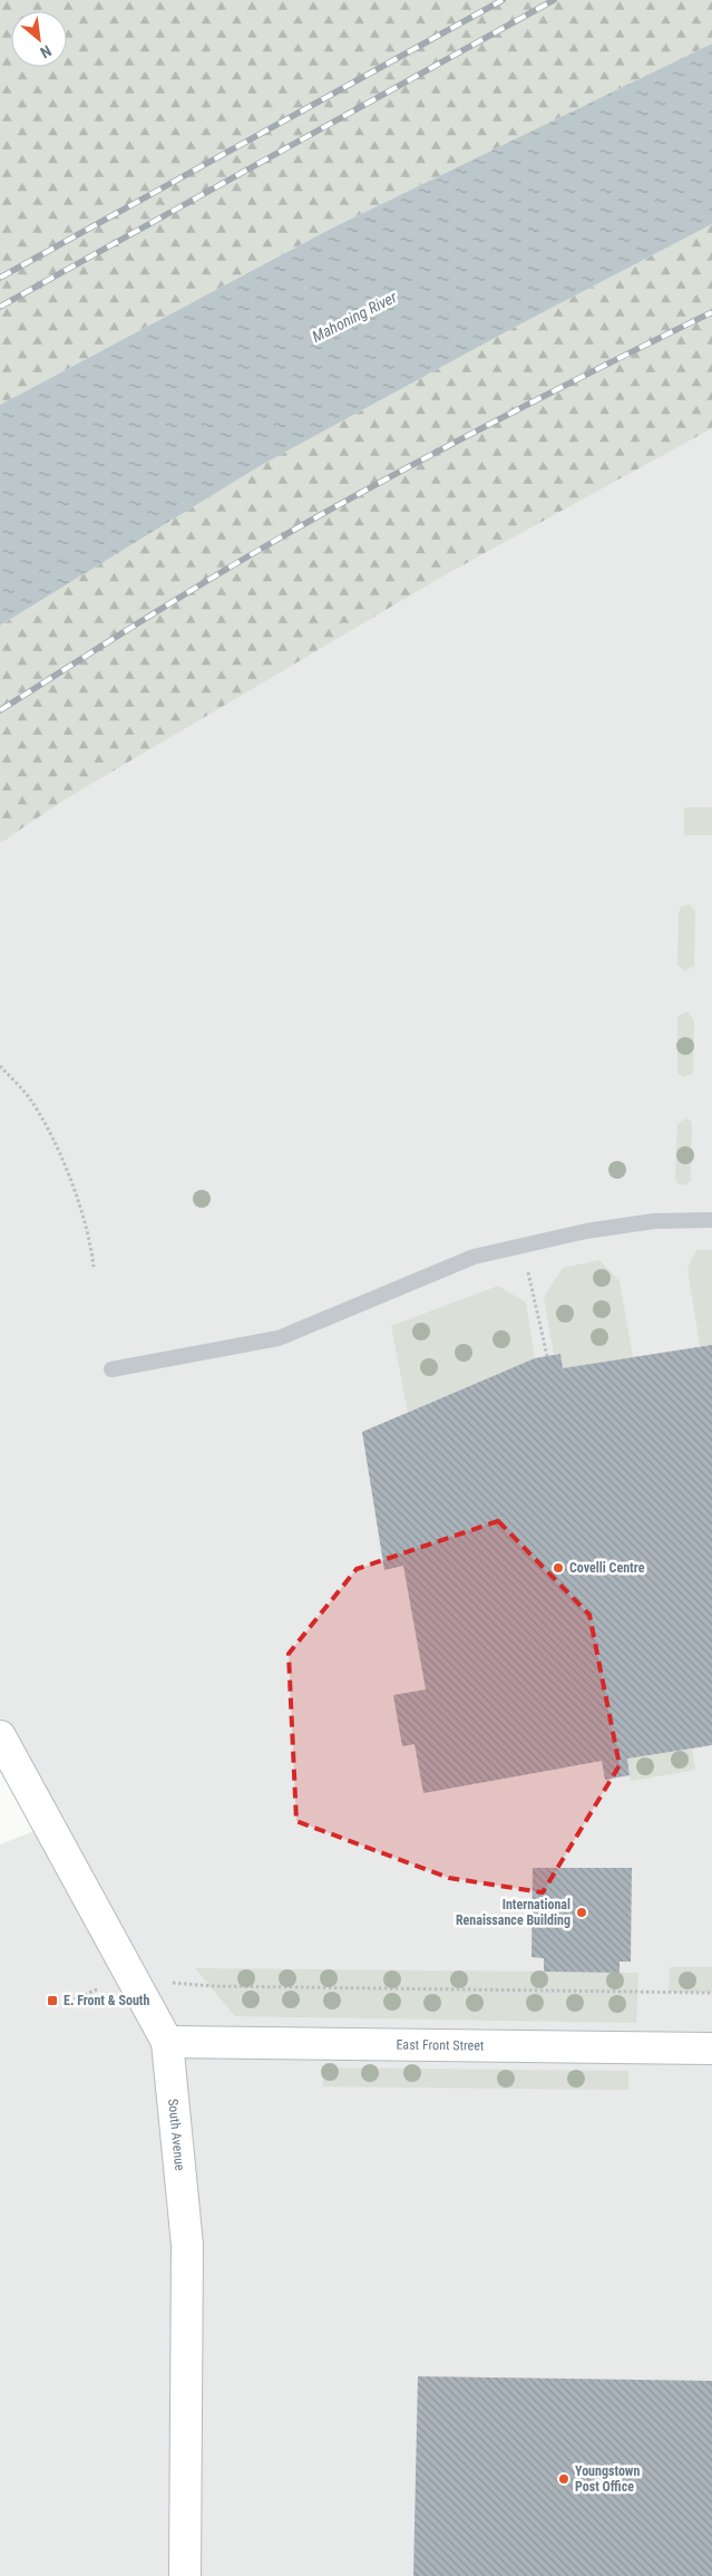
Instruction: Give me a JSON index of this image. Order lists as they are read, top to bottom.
{
  "streets": {
    "main road": ["East Front Street", "South Avenue"]
  },
  "crossings": [
    ["East Front Street", "South Avenue"]
  ],
  "water": ["Mahoning River"],
  "places": {
    "other": ["Covelli Centre", "International Renaissance Building", "Youngstown Post Office"],
    "transit": ["E. Front & South"]
  },
  "north": "bottom right"
}
